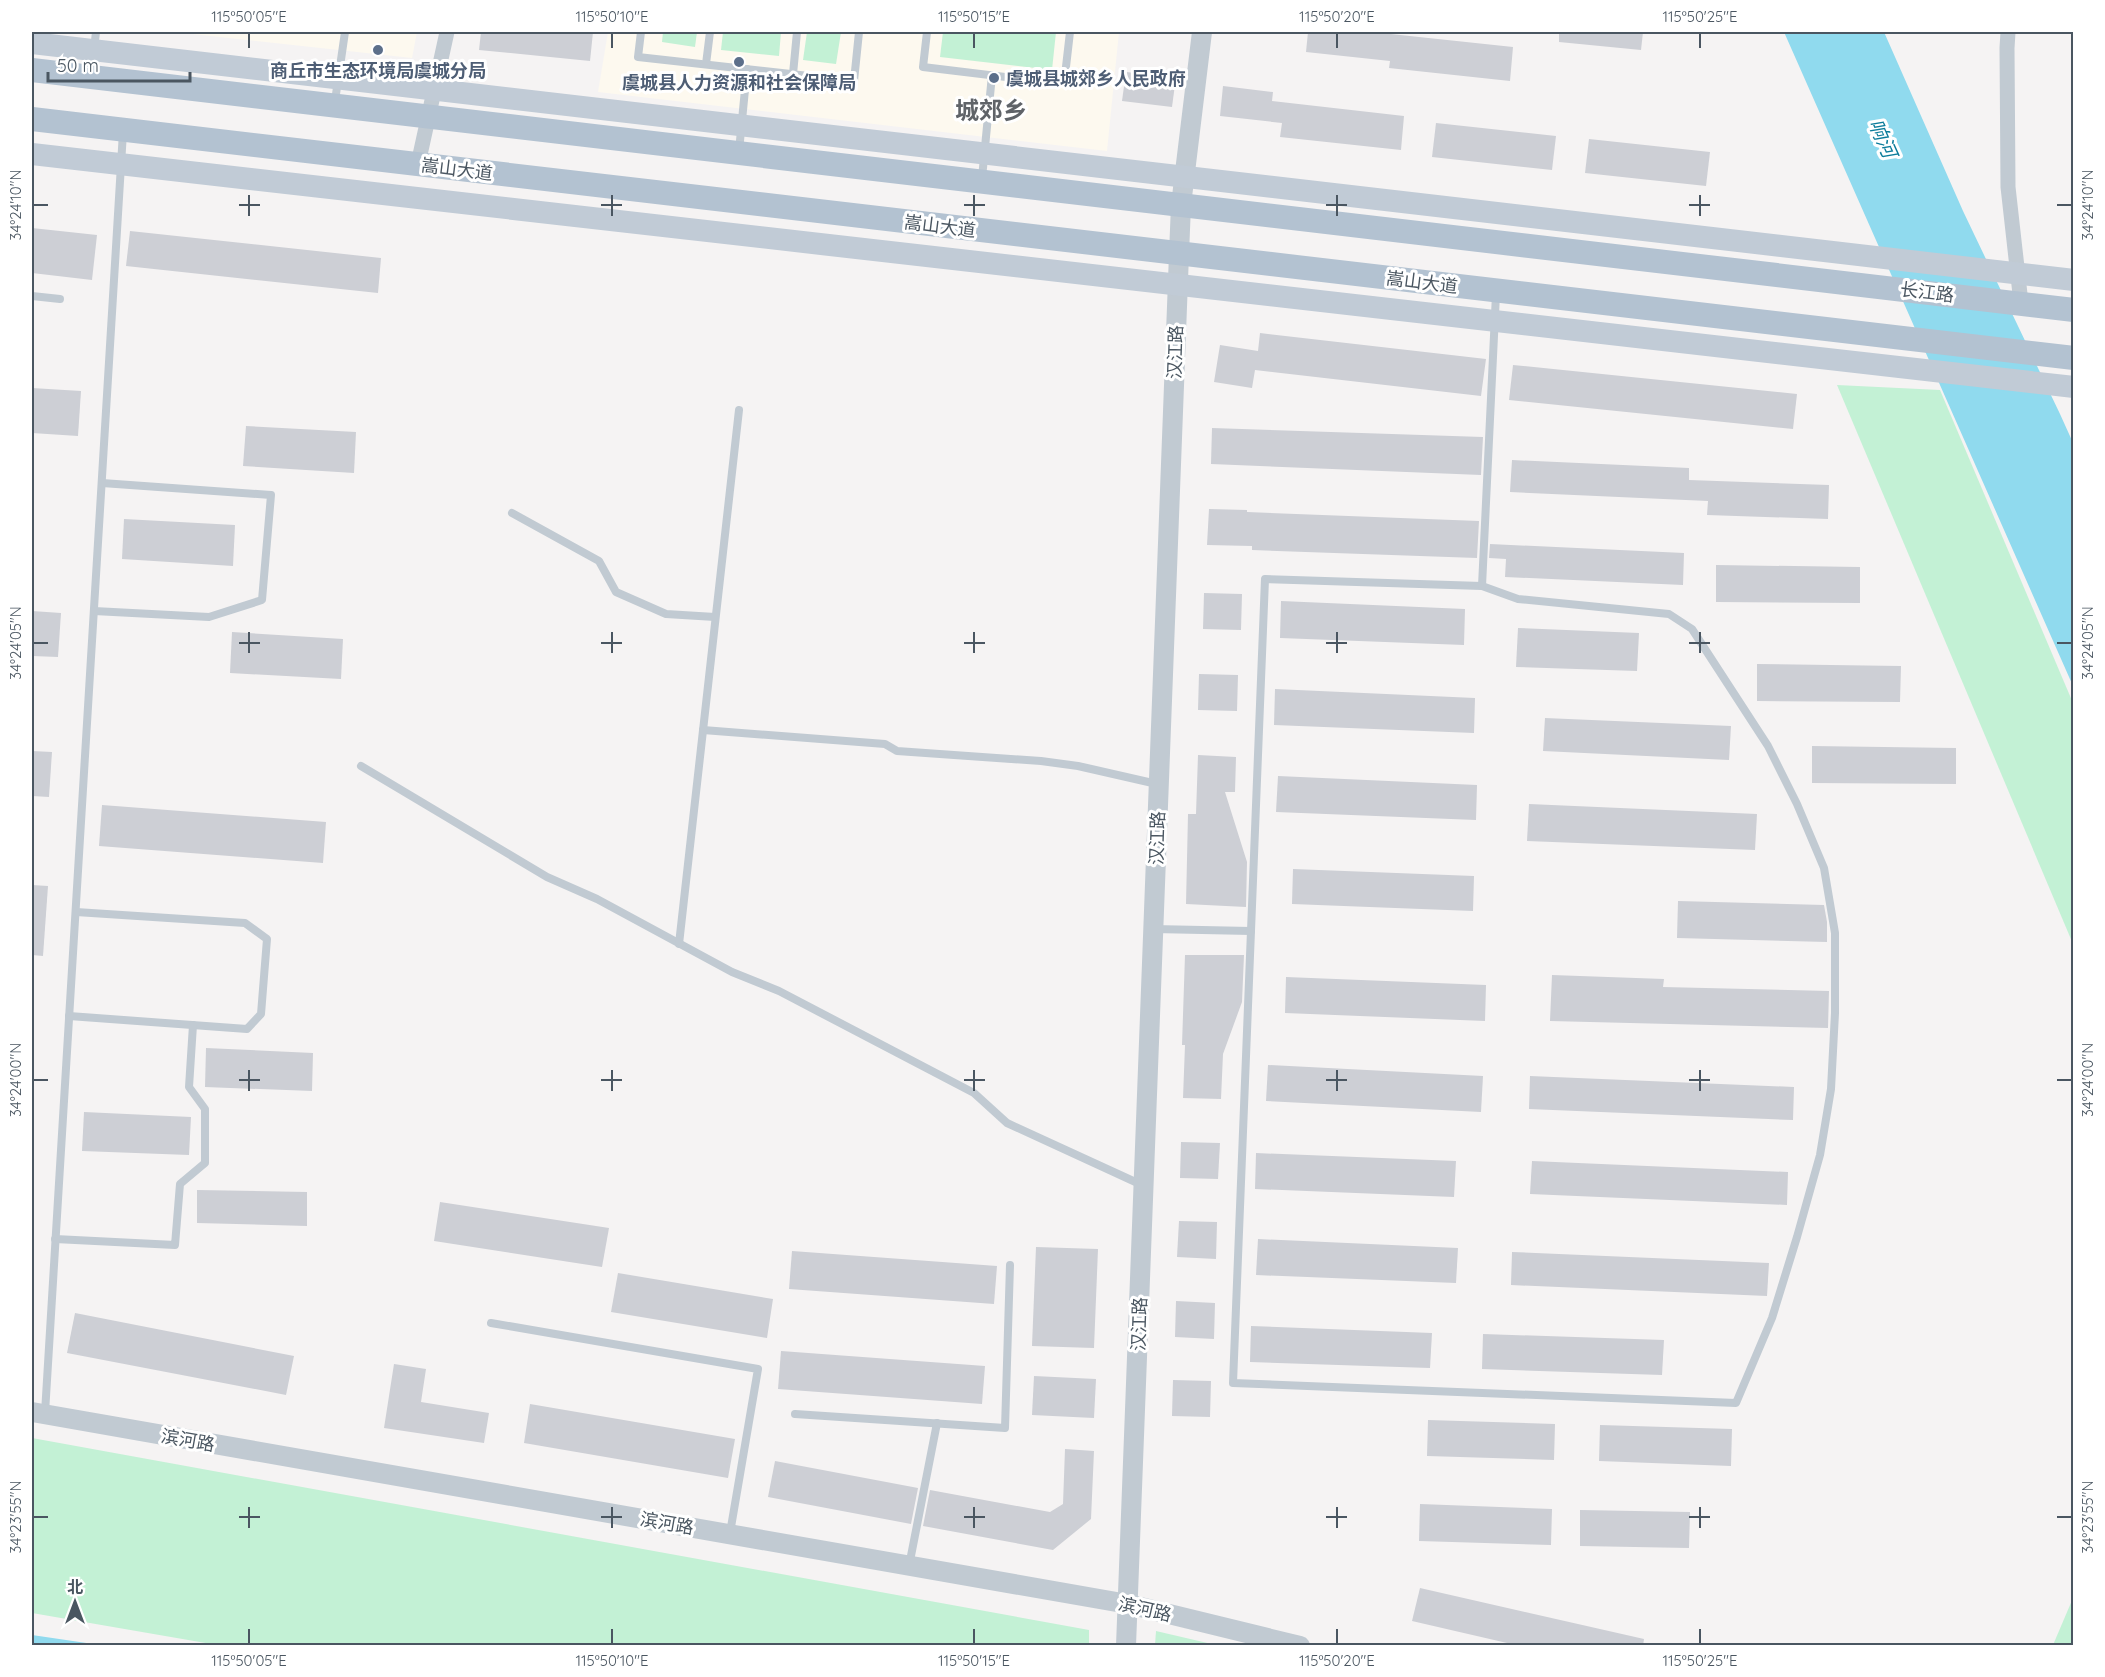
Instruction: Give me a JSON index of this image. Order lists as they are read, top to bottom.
{
  "streets": {
    "main road": ["嵩山大道", "长江路"],
    "street": ["汉江路", "滨河路"]
  },
  "crossings": [
    ["嵩山大道", "汉江路"],
    ["长江路", "汉江路"],
    ["汉江路", "滨河路"]
  ],
  "districts": ["城郊乡"],
  "water": ["响河"],
  "places": ["商丘市生态环境局虞城分局", "虞城县人力资源和社会保障局", "虞城县城郊乡人民政府"],
  "scale_bar": "50 m",
  "north": "top",
  "coordinates": [
    "115°50'05\"E",
    "115°50'10\"E",
    "115°50'15\"E",
    "115°50'20\"E",
    "115°50'25\"E",
    "34°24'10\"N",
    "34°24'05\"N",
    "34°24'00\"N",
    "34°23'55\"N"
  ]
}
